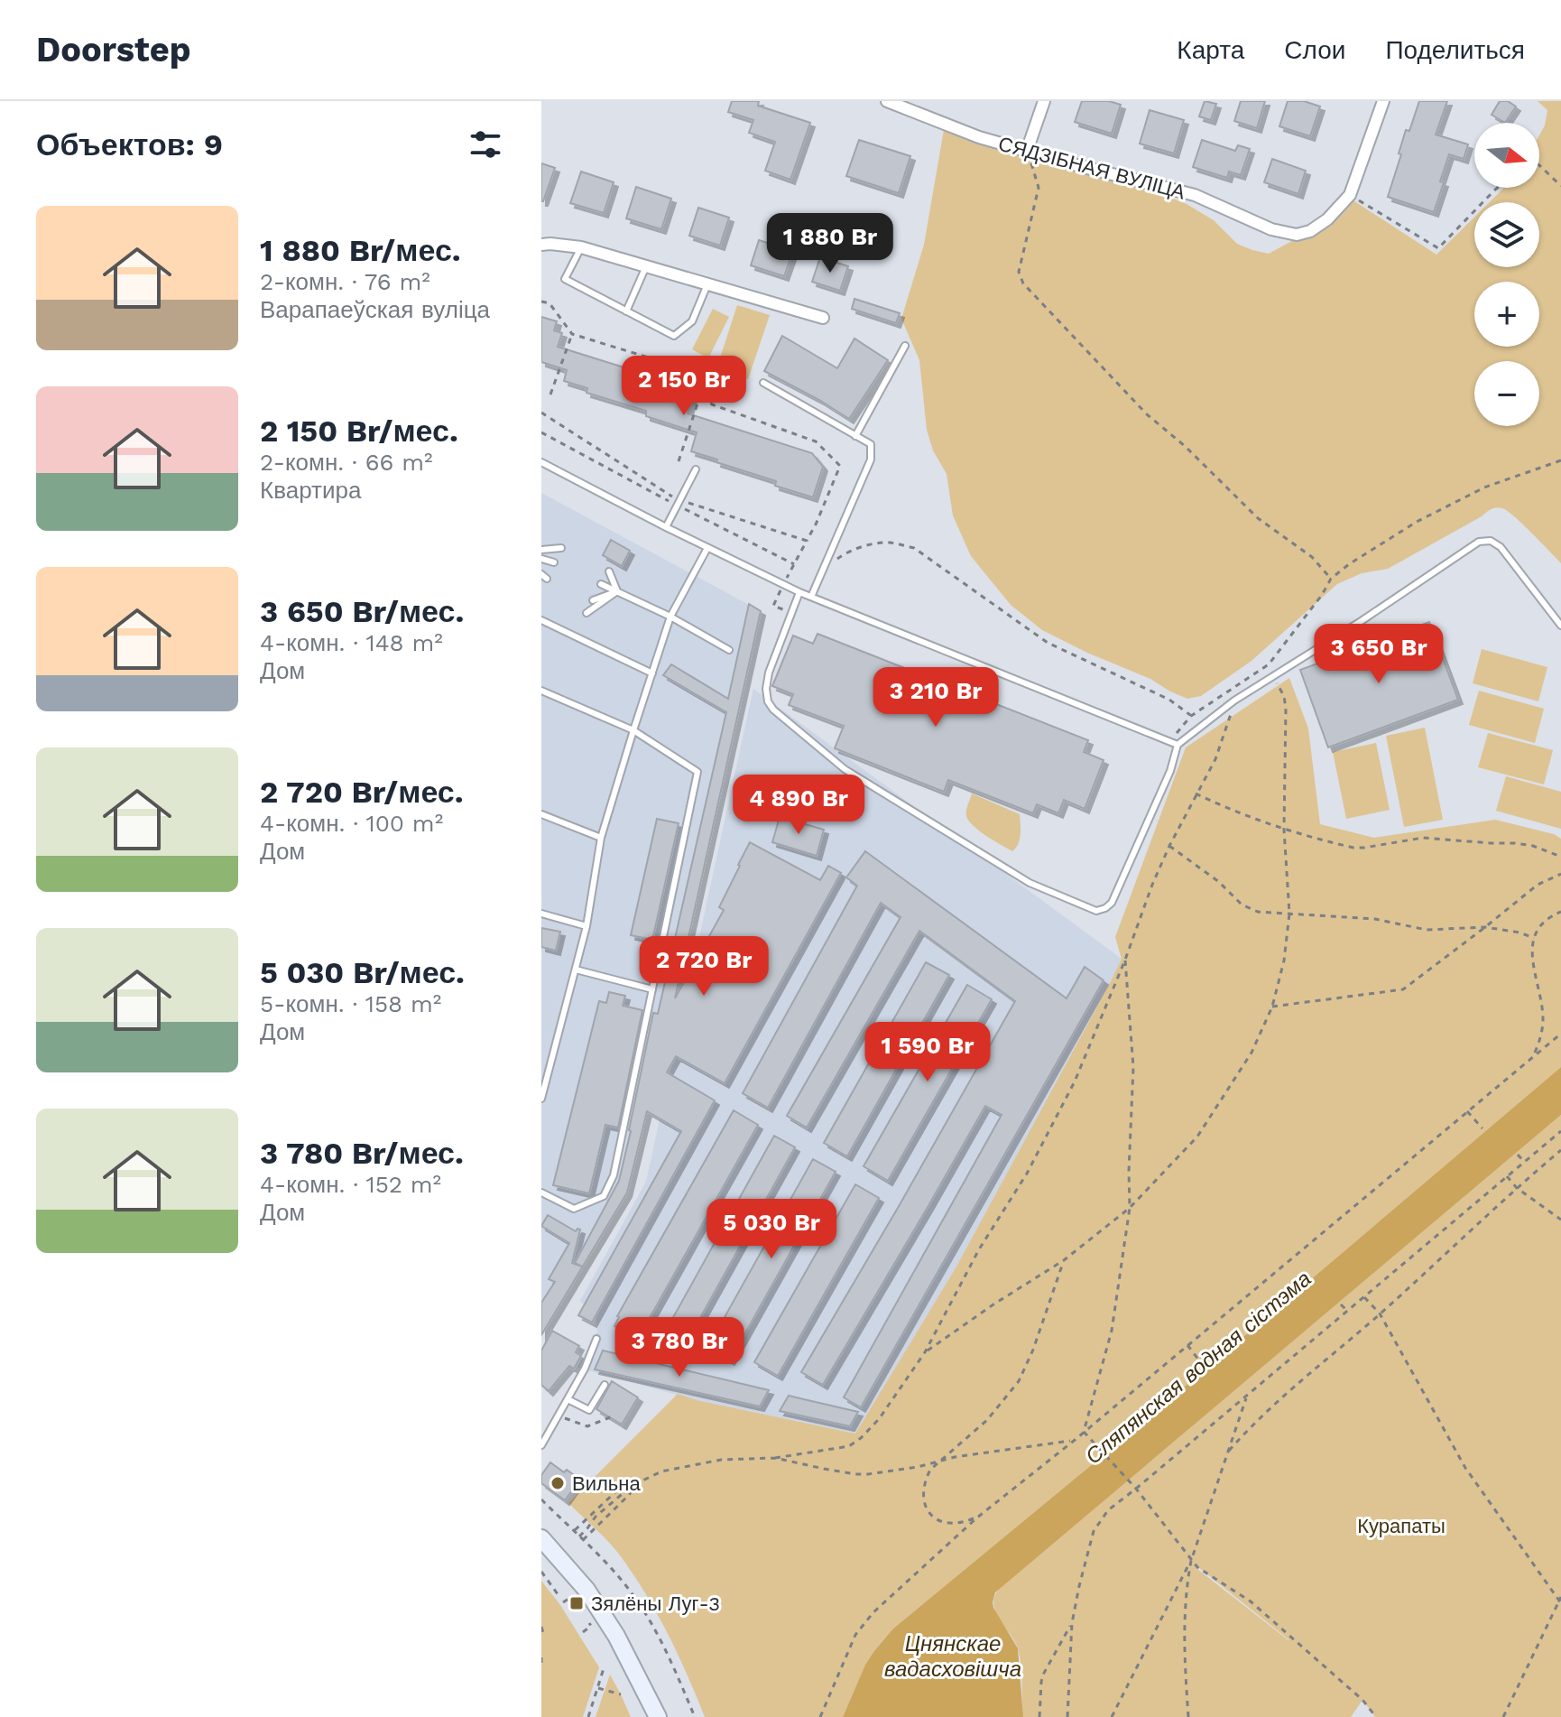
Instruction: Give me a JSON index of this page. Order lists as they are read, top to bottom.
{
  "streets": {
    "street": ["СЯДЗІБНАЯ ВУЛІЦА"]
  },
  "water": ["Сляпянская водная сістэма", "Цнянскае вадасховішча"],
  "parks": ["Курапаты"],
  "places": {
    "other": ["Вильна"],
    "transit": ["Зялёны Луг-3"]
  },
  "north": "right",
  "page": {
    "header": "Doorstep",
    "nav": ["Карта", "Слои", "Поделиться"],
    "heading": "Объектов: 9",
    "map_buttons": ["+", "−"],
    "list": [
      {
        "name": "1 880 Br/мес.",
        "note": "2-комн. · 76 m² · Варапаеўская вуліца"
      },
      {
        "name": "2 150 Br/мес.",
        "note": "2-комн. · 66 m² · Квартира"
      },
      {
        "name": "3 650 Br/мес.",
        "note": "4-комн. · 148 m² · Дом"
      },
      {
        "name": "2 720 Br/мес.",
        "note": "4-комн. · 100 m² · Дом"
      },
      {
        "name": "5 030 Br/мес.",
        "note": "5-комн. · 158 m² · Дом"
      },
      {
        "name": "3 780 Br/мес.",
        "note": "4-комн. · 152 m² · Дом"
      }
    ],
    "price": [
      "1 880 Br",
      "2 150 Br",
      "3 650 Br",
      "3 210 Br",
      "4 890 Br",
      "2 720 Br",
      "1 590 Br",
      "5 030 Br",
      "3 780 Br"
    ]
  }
}
